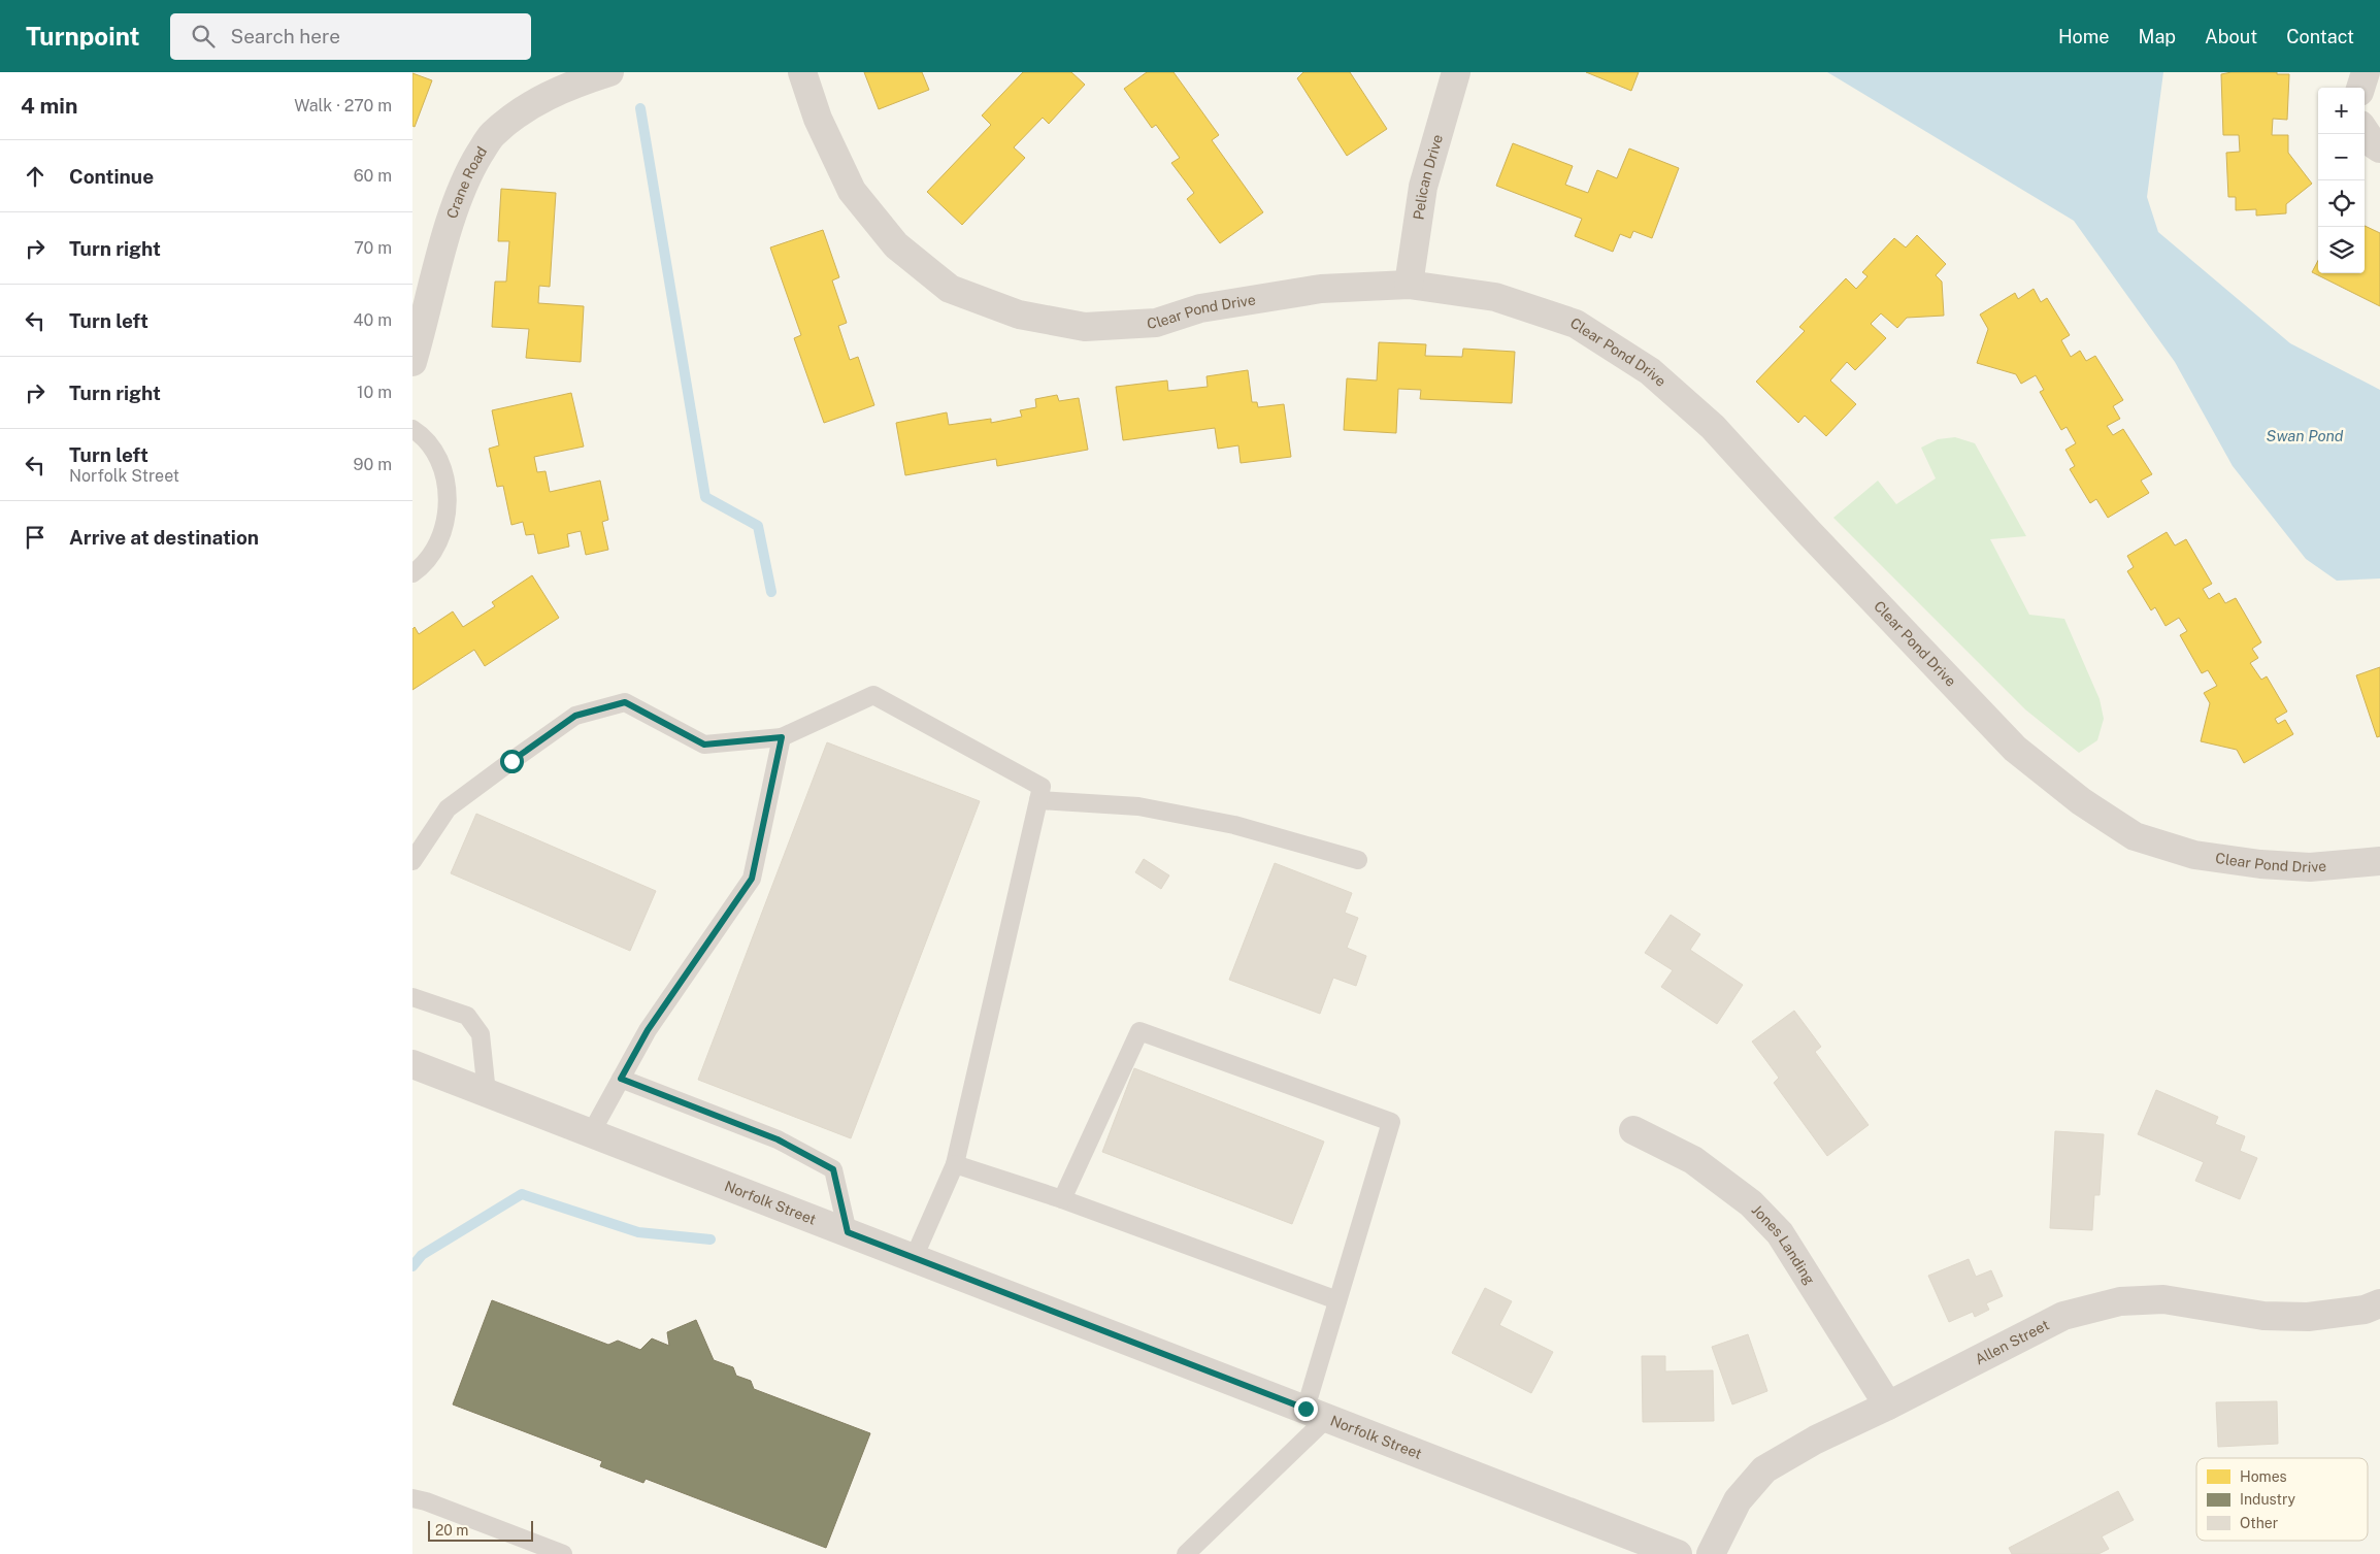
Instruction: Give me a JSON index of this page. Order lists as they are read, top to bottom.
{
  "streets": {
    "street": [
      "Pelican Drive",
      "Crane Road",
      "Clear Pond Drive",
      "Norfolk Street",
      "Jones Landing",
      "Allen Street"
    ]
  },
  "crossings": [
    ["Pelican Drive", "Clear Pond Drive"],
    ["Jones Landing", "Allen Street"]
  ],
  "water": ["Swan Pond"],
  "legend": ["Homes", "Industry", "Other"],
  "scale_bar": "20 m",
  "page": {
    "header": "Turnpoint",
    "search": "Search here",
    "nav": [
      "Home",
      "Map",
      "About",
      "Contact"
    ],
    "heading": ["4 min", "Walk · 270 m"],
    "map_buttons": ["+", "−"],
    "list": [
      ["Continue", "60 m"],
      ["Turn right", "70 m"],
      ["Turn left", "40 m"],
      ["Turn right", "10 m"],
      ["Turn left", "Norfolk Street", "90 m"],
      "Arrive at destination"
    ],
    "scale": "20 m"
  }
}
